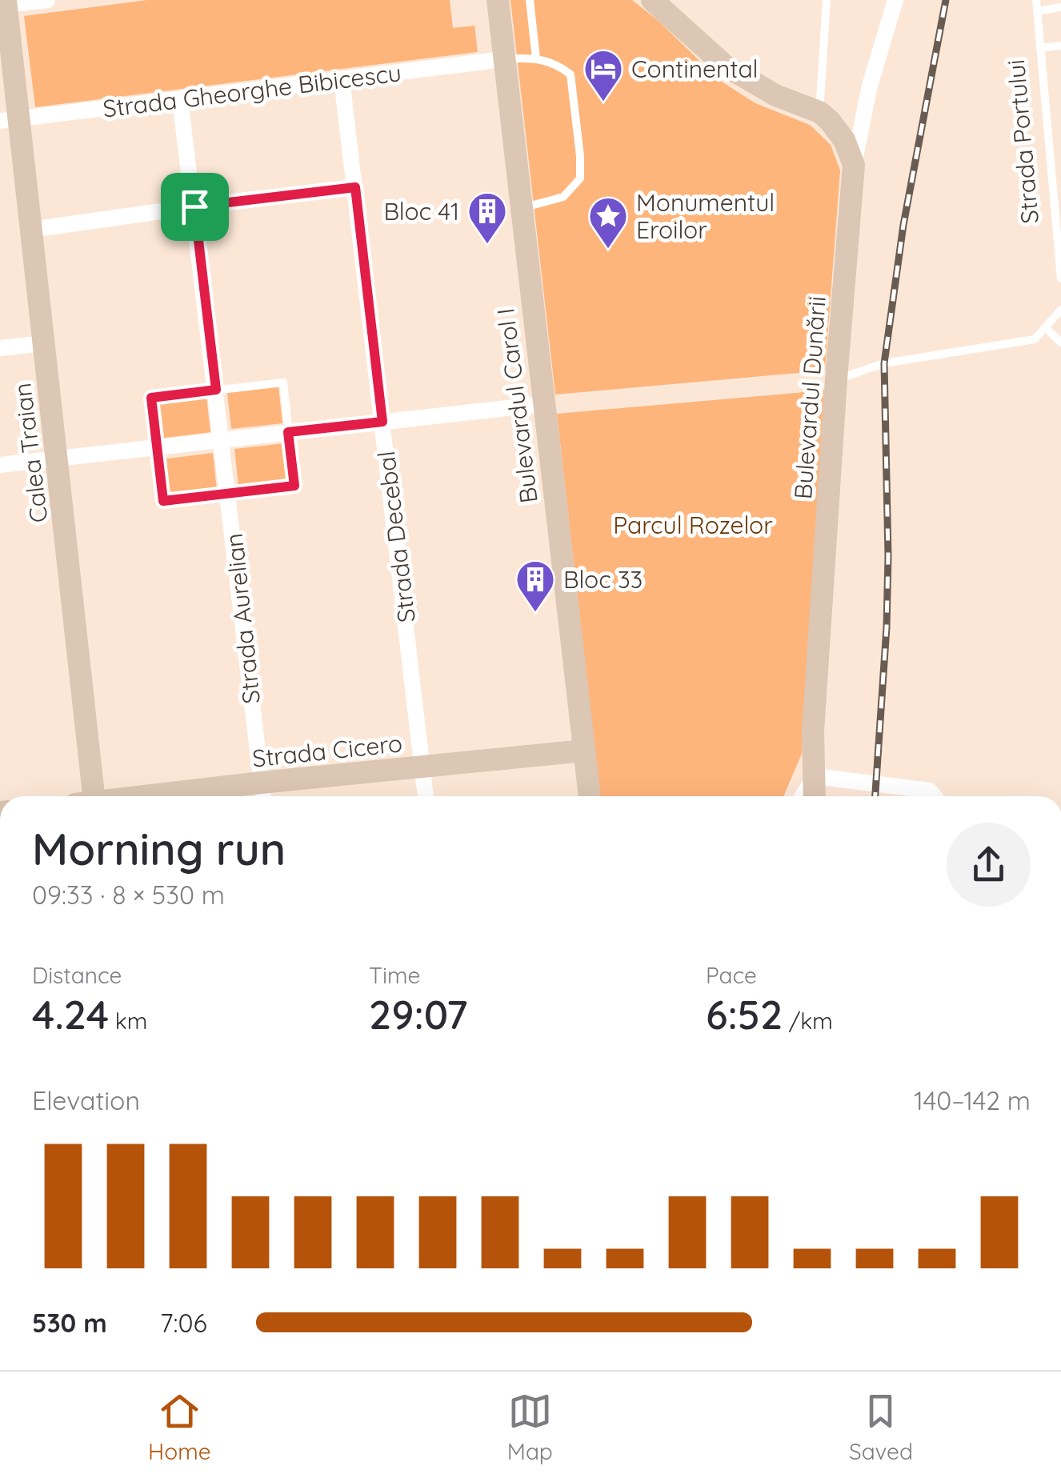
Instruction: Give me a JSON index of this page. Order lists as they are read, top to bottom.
{
  "streets": {
    "street": [
      "Strada Gheorghe Bibicescu",
      "Bulevardul Dunării",
      "Bulevardul Carol I",
      "Calea Traian",
      "Strada Decebal",
      "Strada Aurelian",
      "Strada Cicero"
    ],
    "lane": ["Strada Portului"]
  },
  "crossings": [
    ["Strada Gheorghe Bibicescu", "Bulevardul Carol I"],
    ["Strada Gheorghe Bibicescu", "Calea Traian"],
    ["Strada Gheorghe Bibicescu", "Strada Decebal"],
    ["Strada Gheorghe Bibicescu", "Strada Aurelian"],
    ["Bulevardul Carol I", "Strada Cicero"],
    ["Strada Decebal", "Strada Cicero"],
    ["Strada Aurelian", "Strada Cicero"]
  ],
  "parks": ["Parcul Rozelor"],
  "places": {
    "hotel": ["Continental"],
    "building": ["Bloc 41", "Bloc 33"],
    "place": ["Monumentul Eroilor"]
  },
  "page": {
    "heading": ["Morning run", "09:33 · 8 × 530 m"],
    "stats": [
      ["Distance", "4.24 km"],
      ["Time", "29:07"],
      ["Pace", "6:52 /km"]
    ],
    "chart": ["Elevation", "140–142 m"],
    "list": [
      {
        "name": "530 m",
        "note": "7:06"
      }
    ],
    "tabs": ["Home", "Map", "Saved"]
  }
}
